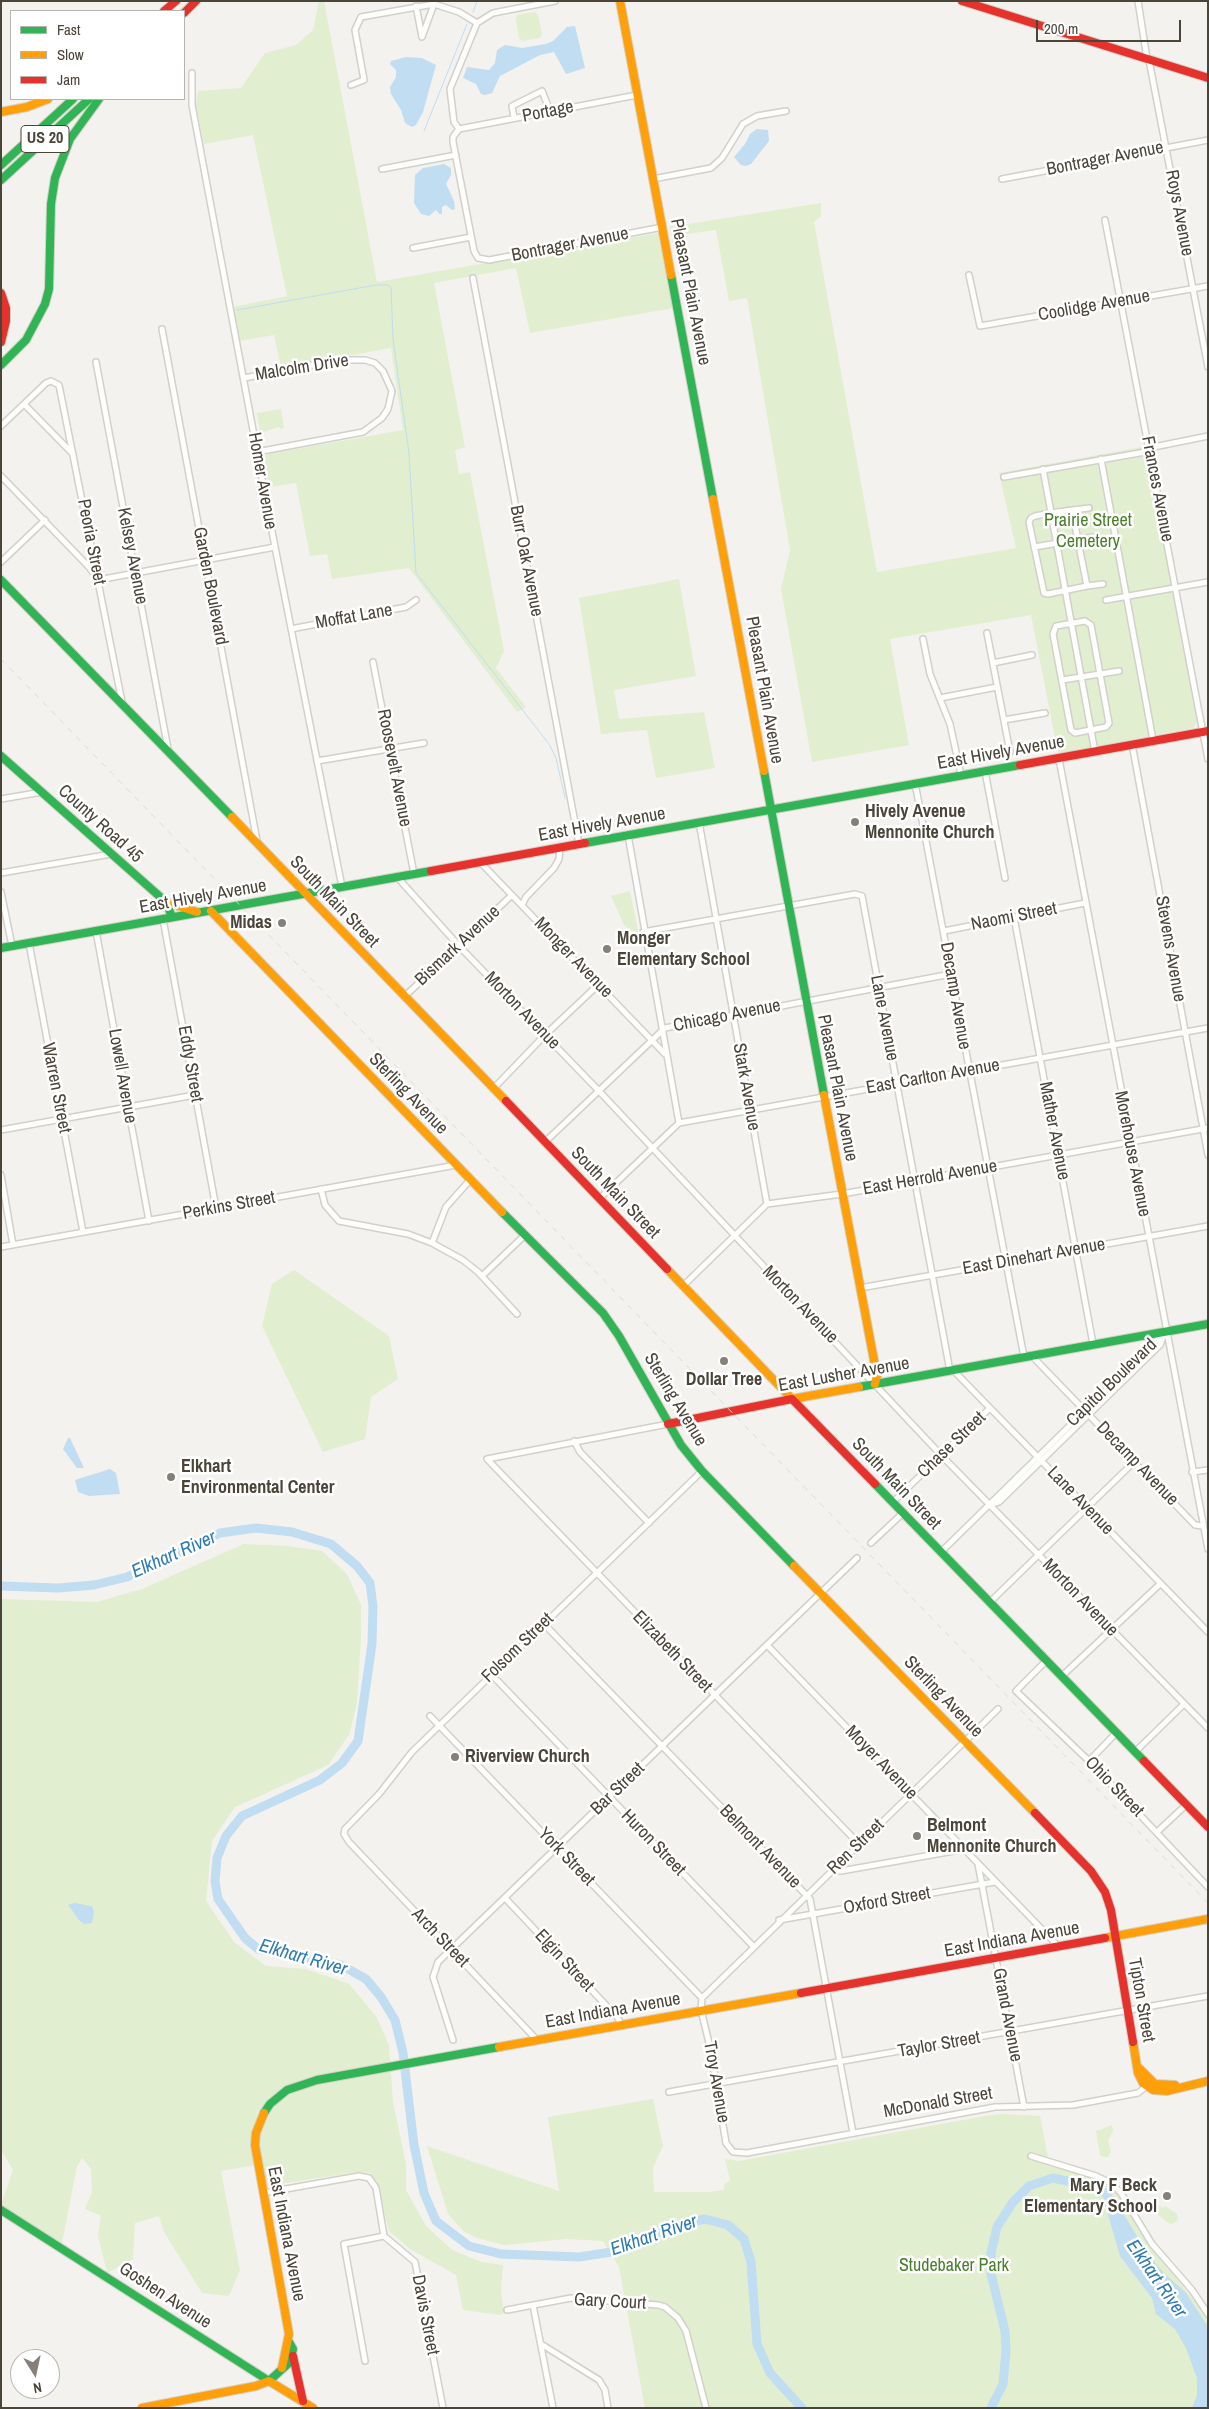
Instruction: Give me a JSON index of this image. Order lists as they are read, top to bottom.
{
  "streets": {
    "main road": [
      "US 20",
      "Pleasant Plain Avenue",
      "East Hively Avenue",
      "County Road 45",
      "South Main Street",
      "Sterling Avenue",
      "East Lusher Avenue",
      "East Indiana Avenue",
      "Tipton Street",
      "Goshen Avenue"
    ],
    "street": [
      "Portage",
      "Bontrager Avenue",
      "Roys Avenue",
      "Coolidge Avenue",
      "Malcolm Drive",
      "Homer Avenue",
      "Frances Avenue",
      "Peoria Street",
      "Kelsey Avenue",
      "Burr Oak Avenue",
      "Garden Boulevard",
      "Moffat Lane",
      "Roosevelt Avenue",
      "Naomi Street",
      "Bismark Avenue",
      "Stevens Avenue",
      "Monger Avenue",
      "Decamp Avenue",
      "Morton Avenue",
      "Chicago Avenue",
      "Lane Avenue",
      "Eddy Street",
      "Lowell Avenue",
      "East Carlton Avenue",
      "Stark Avenue",
      "Warren Street",
      "Mather Avenue",
      "Morehouse Avenue",
      "East Herrold Avenue",
      "Perkins Street",
      "East Dinehart Avenue",
      "Capitol Boulevard",
      "Chase Street",
      "Folsom Street",
      "Elizabeth Street",
      "Moyer Avenue",
      "Ohio Street",
      "Bar Street",
      "Huron Street",
      "Belmont Avenue",
      "Ren Street",
      "York Street",
      "Oxford Street",
      "Arch Street",
      "Elgin Street",
      "Grand Avenue",
      "Taylor Street",
      "Troy Avenue",
      "McDonald Street",
      "Gary Court",
      "Davis Street"
    ]
  },
  "crossings": [
    ["Portage", "Pleasant Plain Avenue"],
    ["Bontrager Avenue", "Roys Avenue"],
    ["Bontrager Avenue", "Pleasant Plain Avenue"],
    ["Roys Avenue", "Coolidge Avenue"],
    ["Pleasant Plain Avenue", "East Hively Avenue"],
    ["Pleasant Plain Avenue", "Morton Avenue"],
    ["Pleasant Plain Avenue", "Chicago Avenue"],
    ["Pleasant Plain Avenue", "Lane Avenue"],
    ["Pleasant Plain Avenue", "East Carlton Avenue"],
    ["Pleasant Plain Avenue", "East Herrold Avenue"],
    ["Pleasant Plain Avenue", "East Dinehart Avenue"],
    ["Pleasant Plain Avenue", "East Lusher Avenue"],
    ["Coolidge Avenue", "Frances Avenue"],
    ["Malcolm Drive", "Homer Avenue"],
    ["Homer Avenue", "Moffat Lane"],
    ["Homer Avenue", "East Hively Avenue"],
    ["Frances Avenue", "East Hively Avenue"],
    ["Peoria Street", "South Main Street"],
    ["Kelsey Avenue", "South Main Street"],
    ["Burr Oak Avenue", "East Hively Avenue"],
    ["Garden Boulevard", "South Main Street"],
    ["East Hively Avenue", "Roosevelt Avenue"],
    ["East Hively Avenue", "County Road 45"],
    ["East Hively Avenue", "South Main Street"],
    ["East Hively Avenue", "Bismark Avenue"],
    ["East Hively Avenue", "Stevens Avenue"],
    ["East Hively Avenue", "Monger Avenue"],
    ["East Hively Avenue", "Decamp Avenue"],
    ["East Hively Avenue", "Morton Avenue"],
    ["East Hively Avenue", "Eddy Street"],
    ["East Hively Avenue", "Lowell Avenue"],
    ["East Hively Avenue", "Stark Avenue"],
    ["East Hively Avenue", "Warren Street"],
    ["East Hively Avenue", "Sterling Avenue"],
    ["East Hively Avenue", "Morehouse Avenue"],
    ["South Main Street", "Bismark Avenue"],
    ["South Main Street", "Chicago Avenue"],
    ["South Main Street", "East Lusher Avenue"],
    ["South Main Street", "Capitol Boulevard"],
    ["South Main Street", "Chase Street"],
    ["South Main Street", "Ohio Street"],
    ["Naomi Street", "Decamp Avenue"],
    ["Naomi Street", "Mather Avenue"],
    ["Naomi Street", "Morehouse Avenue"],
    ["Bismark Avenue", "Monger Avenue"],
    ["Bismark Avenue", "Morton Avenue"],
    ["Stevens Avenue", "East Carlton Avenue"],
    ["Stevens Avenue", "East Herrold Avenue"],
    ["Monger Avenue", "Chicago Avenue"],
    ["Decamp Avenue", "Chicago Avenue"],
    ["Decamp Avenue", "East Carlton Avenue"],
    ["Decamp Avenue", "Morehouse Avenue"],
    ["Decamp Avenue", "East Herrold Avenue"],
    ["Decamp Avenue", "East Dinehart Avenue"],
    ["Decamp Avenue", "East Lusher Avenue"],
    ["Decamp Avenue", "Capitol Boulevard"],
    ["Morton Avenue", "Chicago Avenue"],
    ["Morton Avenue", "East Lusher Avenue"],
    ["Morton Avenue", "Capitol Boulevard"],
    ["Morton Avenue", "Chase Street"],
    ["Chicago Avenue", "Lane Avenue"],
    ["Chicago Avenue", "Stark Avenue"],
    ["Lane Avenue", "East Carlton Avenue"],
    ["Lane Avenue", "East Herrold Avenue"],
    ["Lane Avenue", "East Dinehart Avenue"],
    ["Lane Avenue", "East Lusher Avenue"],
    ["Lane Avenue", "Capitol Boulevard"],
    ["Lane Avenue", "Chase Street"],
    ["Eddy Street", "Perkins Street"],
    ["Lowell Avenue", "Perkins Street"],
    ["East Carlton Avenue", "Stark Avenue"],
    ["East Carlton Avenue", "Mather Avenue"],
    ["East Carlton Avenue", "Morehouse Avenue"],
    ["Stark Avenue", "East Herrold Avenue"],
    ["Warren Street", "Perkins Street"],
    ["Sterling Avenue", "Perkins Street"],
    ["Sterling Avenue", "East Lusher Avenue"],
    ["Sterling Avenue", "Folsom Street"],
    ["Sterling Avenue", "Bar Street"],
    ["Sterling Avenue", "Ren Street"],
    ["Sterling Avenue", "East Indiana Avenue"],
    ["Sterling Avenue", "Tipton Street"],
    ["Mather Avenue", "East Herrold Avenue"],
    ["Mather Avenue", "East Dinehart Avenue"],
    ["Mather Avenue", "East Lusher Avenue"],
    ["Morehouse Avenue", "East Herrold Avenue"],
    ["Morehouse Avenue", "East Dinehart Avenue"],
    ["Morehouse Avenue", "East Lusher Avenue"],
    ["Morehouse Avenue", "Capitol Boulevard"],
    ["East Lusher Avenue", "Capitol Boulevard"],
    ["East Lusher Avenue", "Elizabeth Street"],
    ["Folsom Street", "Elizabeth Street"],
    ["Folsom Street", "Huron Street"],
    ["Folsom Street", "Belmont Avenue"],
    ["Folsom Street", "York Street"],
    ["Folsom Street", "Arch Street"],
    ["Elizabeth Street", "Bar Street"],
    ["Elizabeth Street", "Ren Street"],
    ["Moyer Avenue", "Bar Street"],
    ["Moyer Avenue", "Ren Street"],
    ["Moyer Avenue", "Oxford Street"],
    ["Moyer Avenue", "East Indiana Avenue"],
    ["Moyer Avenue", "Grand Avenue"],
    ["Bar Street", "Huron Street"],
    ["Bar Street", "Belmont Avenue"],
    ["Bar Street", "York Street"],
    ["Bar Street", "Arch Street"],
    ["Bar Street", "Elgin Street"],
    ["Huron Street", "Ren Street"],
    ["Belmont Avenue", "Ren Street"],
    ["Belmont Avenue", "Oxford Street"],
    ["Belmont Avenue", "East Indiana Avenue"],
    ["Belmont Avenue", "Taylor Street"],
    ["Belmont Avenue", "McDonald Street"],
    ["Ren Street", "York Street"],
    ["Ren Street", "Oxford Street"],
    ["Oxford Street", "Grand Avenue"],
    ["Arch Street", "East Indiana Avenue"],
    ["East Indiana Avenue", "Elgin Street"],
    ["East Indiana Avenue", "Tipton Street"],
    ["East Indiana Avenue", "Grand Avenue"],
    ["East Indiana Avenue", "Troy Avenue"],
    ["East Indiana Avenue", "Goshen Avenue"],
    ["Tipton Street", "Taylor Street"],
    ["Tipton Street", "McDonald Street"],
    ["Grand Avenue", "Taylor Street"],
    ["Grand Avenue", "McDonald Street"],
    ["Taylor Street", "Troy Avenue"],
    ["Troy Avenue", "McDonald Street"]
  ],
  "water": ["Elkhart River"],
  "parks": ["Prairie Street Cemetery", "Studebaker Park"],
  "places": [
    "Hively Avenue Mennonite Church",
    "Midas",
    "Monger Elementary School",
    "Dollar Tree",
    "Elkhart Environmental Center",
    "Riverview Church",
    "Belmont Mennonite Church",
    "Mary F Beck Elementary School"
  ],
  "legend": ["Fast", "Slow", "Jam"],
  "scale_bar": "200 m",
  "north": "bottom"
}
